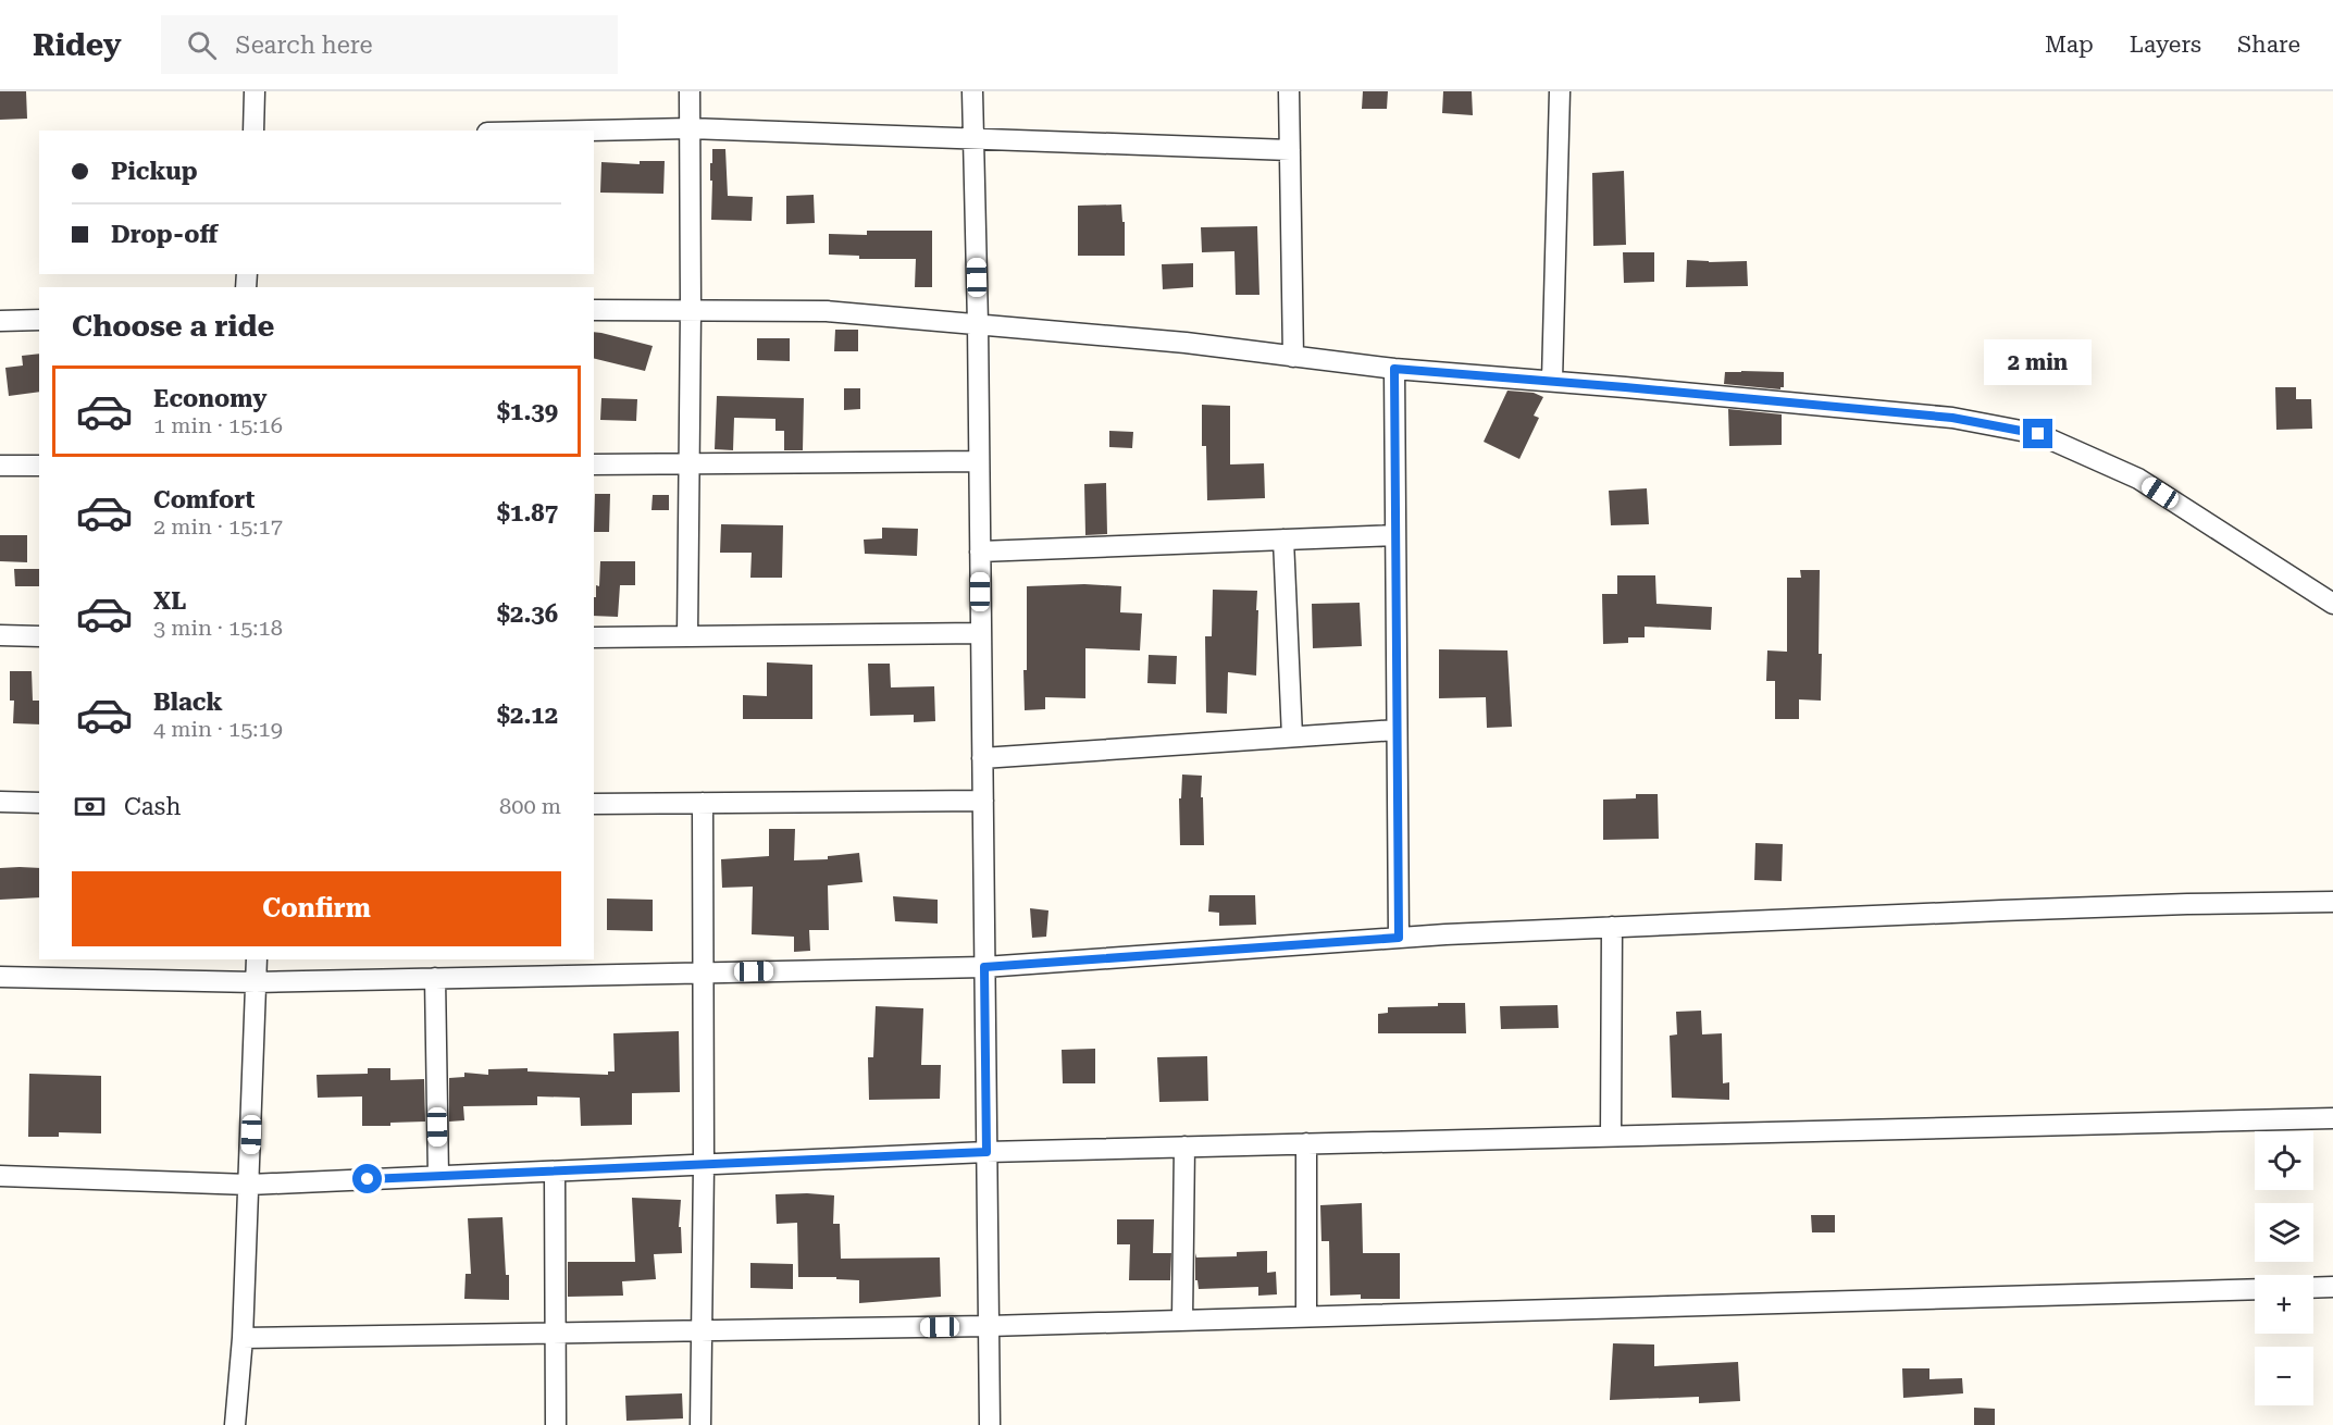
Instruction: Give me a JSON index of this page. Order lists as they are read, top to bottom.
{
  "page": {
    "header": "Ridey",
    "search": "Search here",
    "nav": ["Map", "Layers", "Share"],
    "banner": ["Pickup", "Drop-off"],
    "heading": "Choose a ride",
    "bubble": "2 min",
    "list": [
      {
        "name": "Economy",
        "note": "1 min · 15:16",
        "value": "$1.39"
      },
      {
        "name": "Comfort",
        "note": "2 min · 15:17",
        "value": "$1.87"
      },
      {
        "name": "XL",
        "note": "3 min · 15:18",
        "value": "$2.36"
      },
      {
        "name": "Black",
        "note": "4 min · 15:19",
        "value": "$2.12"
      }
    ],
    "pay": ["Cash", "800 m"],
    "buttons": "Confirm",
    "map_buttons": ["+", "−"]
  }
}
